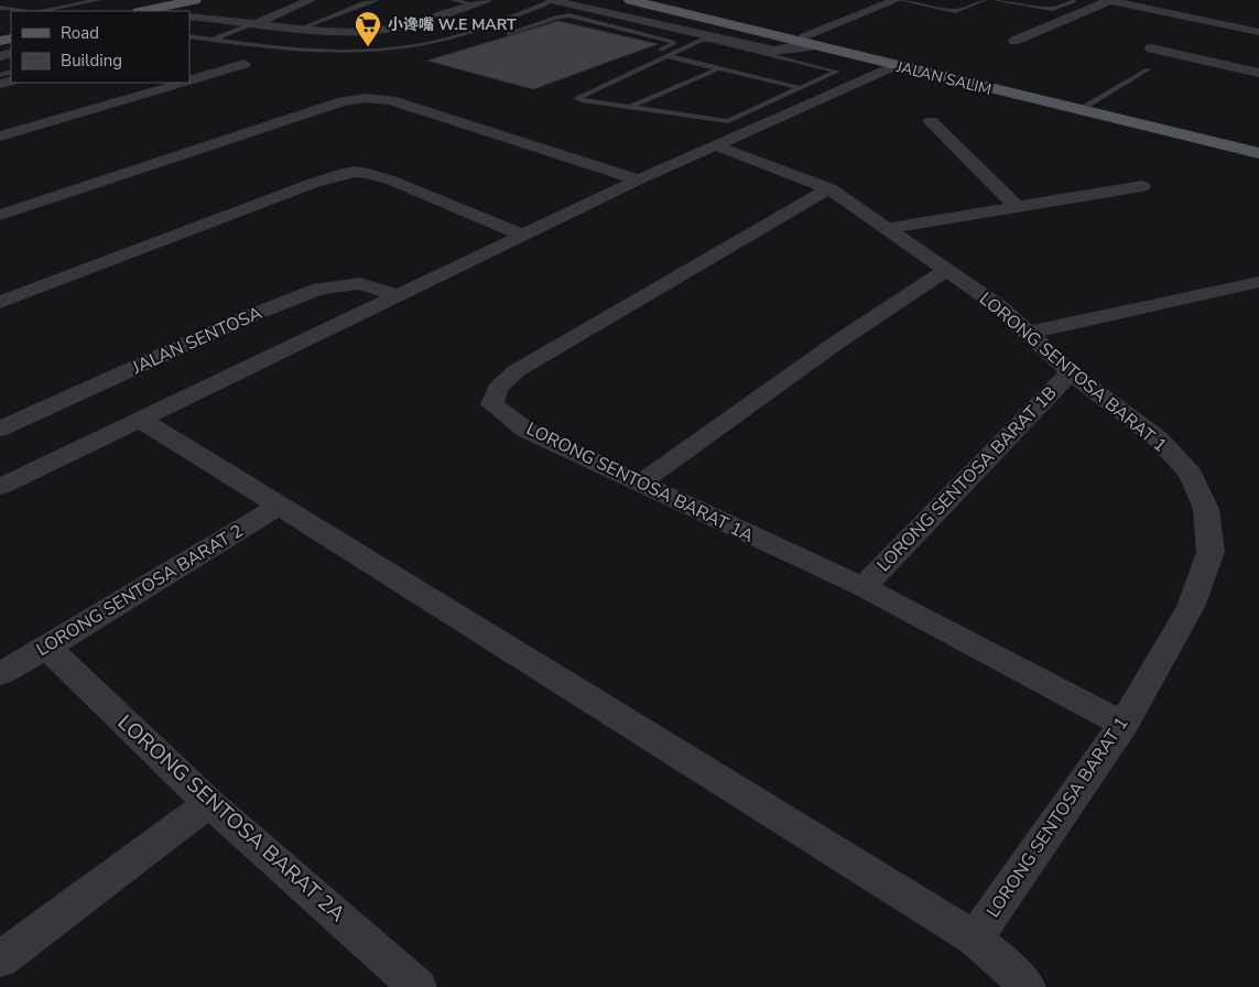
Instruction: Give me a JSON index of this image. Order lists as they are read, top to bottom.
{
  "streets": {
    "main road": ["JALAN SALIM"],
    "street": [
      "JALAN SENTOSA",
      "LORONG SENTOSA BARAT 1",
      "LORONG SENTOSA BARAT 1B",
      "LORONG SENTOSA BARAT 1A",
      "LORONG SENTOSA BARAT 2",
      "LORONG SENTOSA BARAT 2A"
    ]
  },
  "crossings": [
    ["LORONG SENTOSA BARAT 1", "LORONG SENTOSA BARAT 1B"],
    ["LORONG SENTOSA BARAT 1", "LORONG SENTOSA BARAT 1A"],
    ["LORONG SENTOSA BARAT 1B", "LORONG SENTOSA BARAT 1A"],
    ["LORONG SENTOSA BARAT 2", "LORONG SENTOSA BARAT 2A"]
  ],
  "places": {
    "supermarket": ["小谗嘴 W.E MART"]
  },
  "legend": ["Road", "Building"]
}
